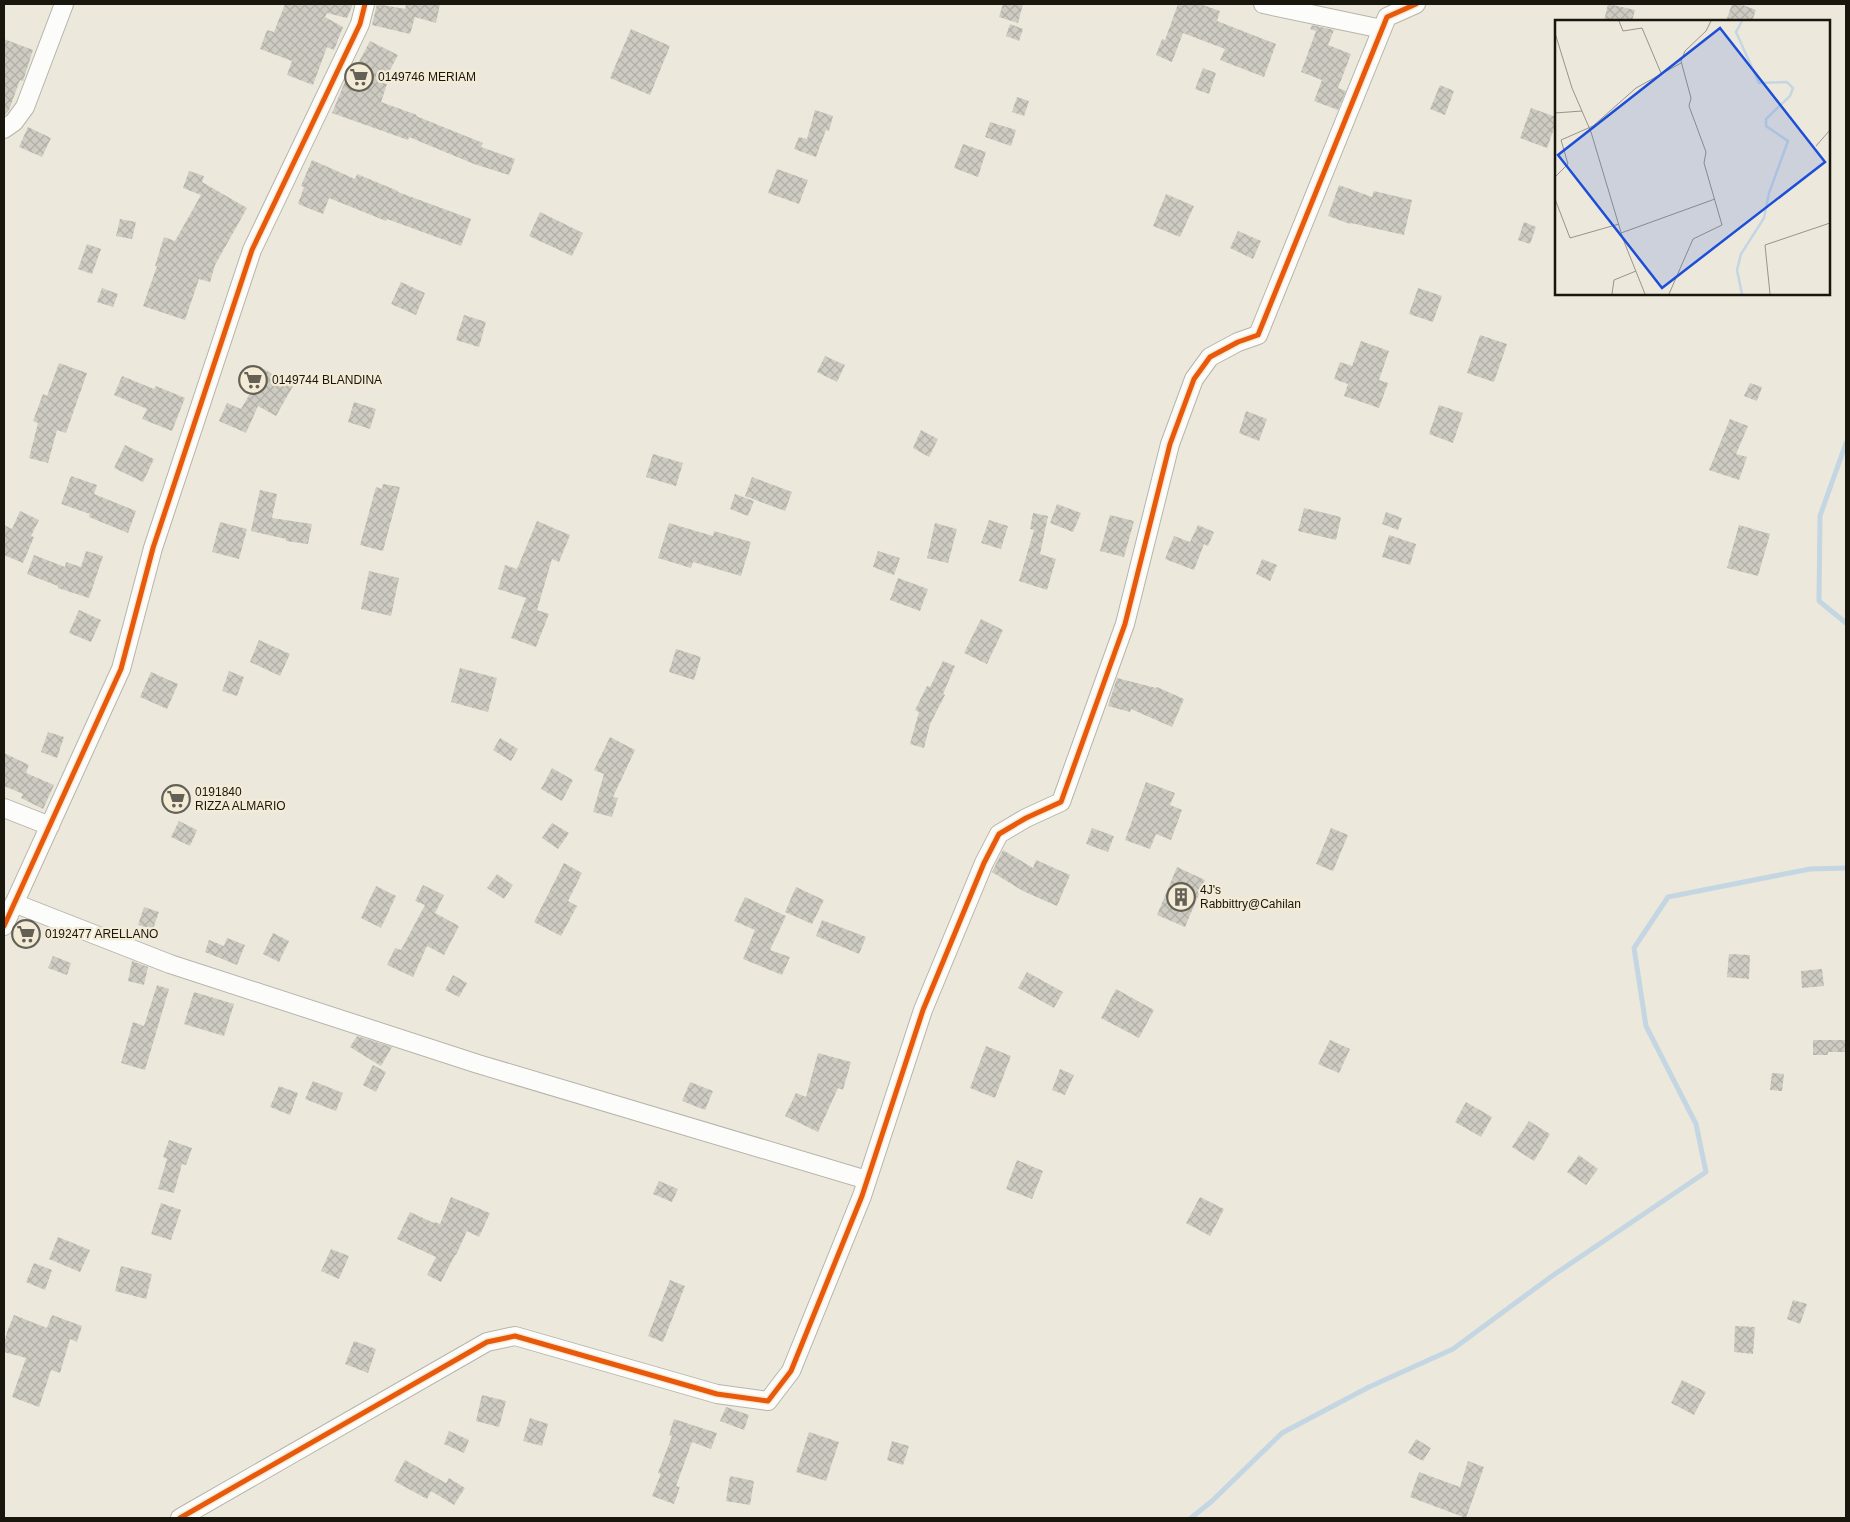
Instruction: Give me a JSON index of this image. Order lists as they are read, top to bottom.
{
  "places": {
    "supermarket": [
      "0149746 MERIAM",
      "0149744 BLANDINA",
      "0191840 RIZZA ALMARIO",
      "0192477 ARELLANO"
    ],
    "building": ["4J's Rabbittry@Cahilan"]
  }
}
